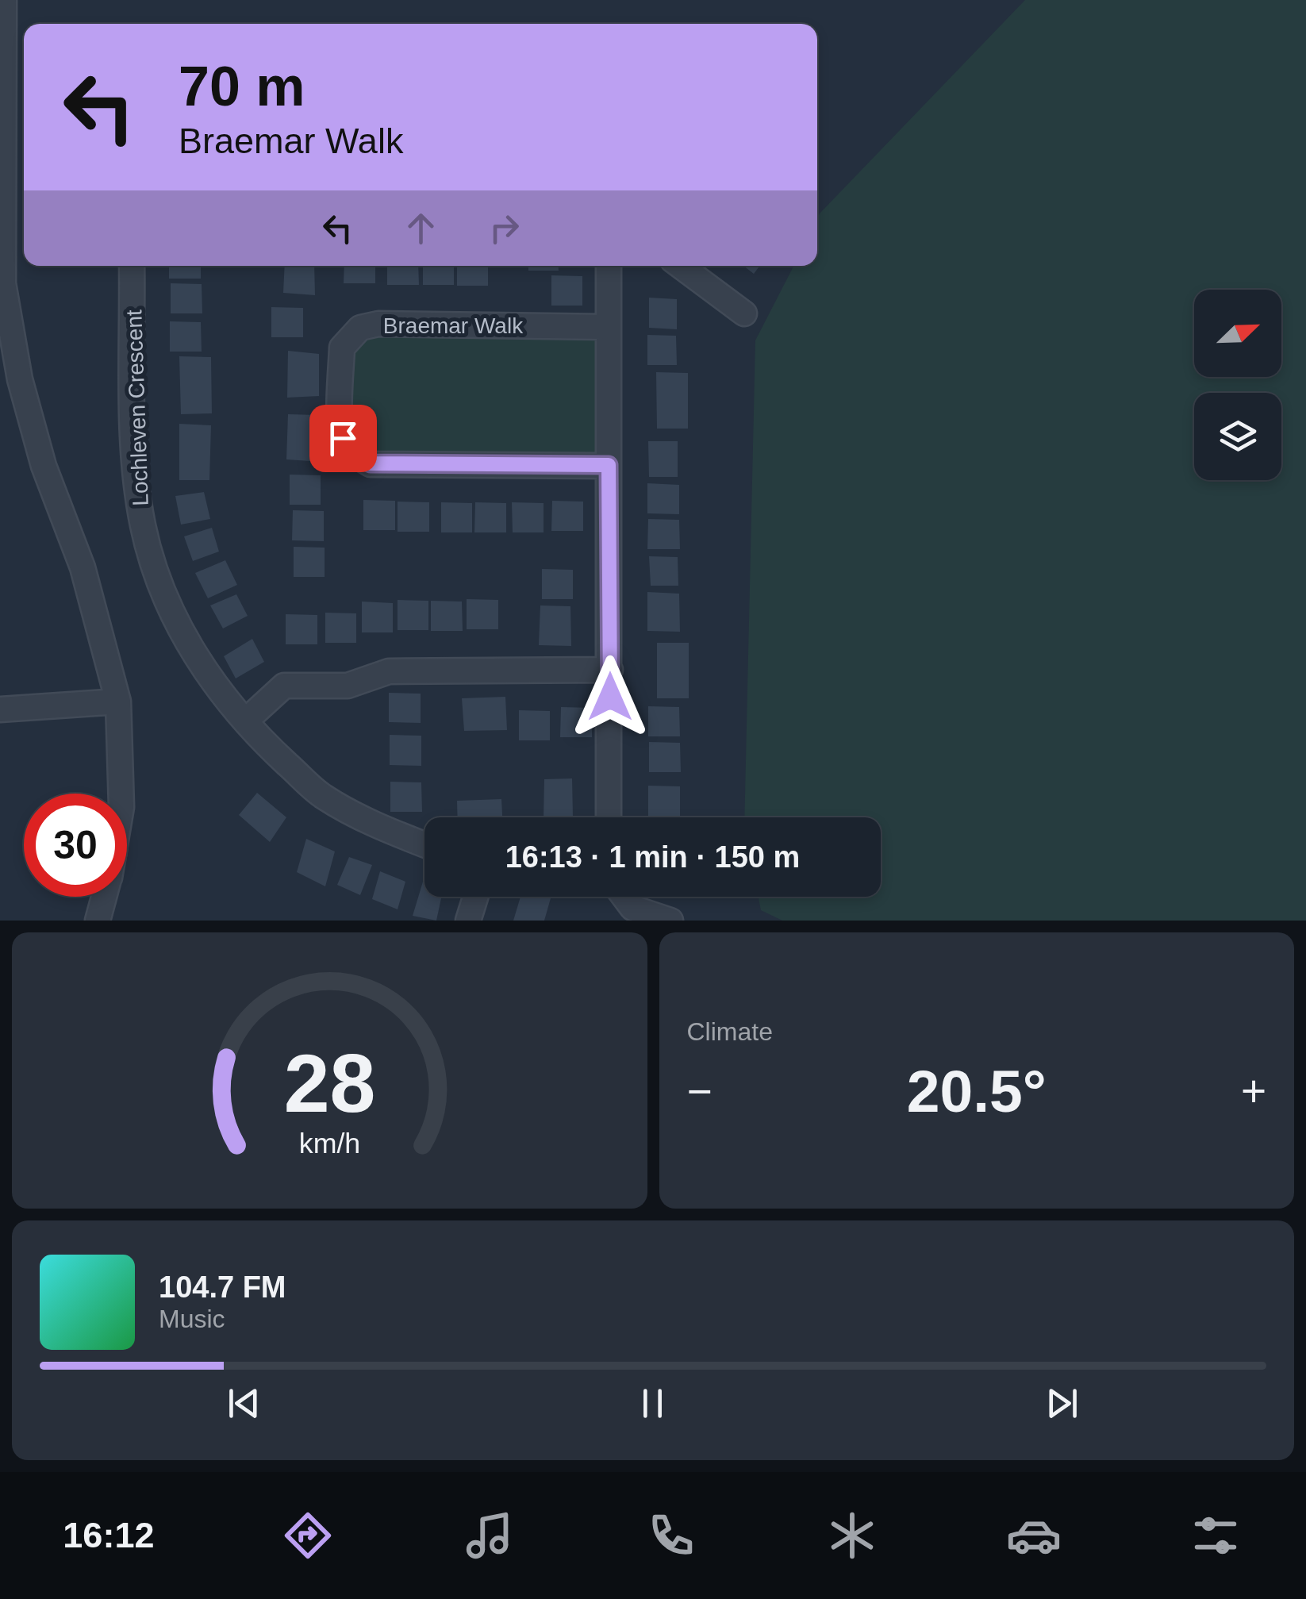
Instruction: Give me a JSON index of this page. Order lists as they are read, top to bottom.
{
  "streets": {
    "street": ["Braemar Walk", "Lochleven Crescent"]
  },
  "north": "top right",
  "page": {
    "turn": ["70 m", "Braemar Walk"],
    "limit": "30",
    "trip": "16:13 · 1 min · 150 m",
    "tile": "Climate",
    "heat": ["−", "20.5°", "+"],
    "song": ["104.7 FM", "Music"],
    "tabs": "16:12",
    "gauge": ["28", "km/h"]
  }
}
